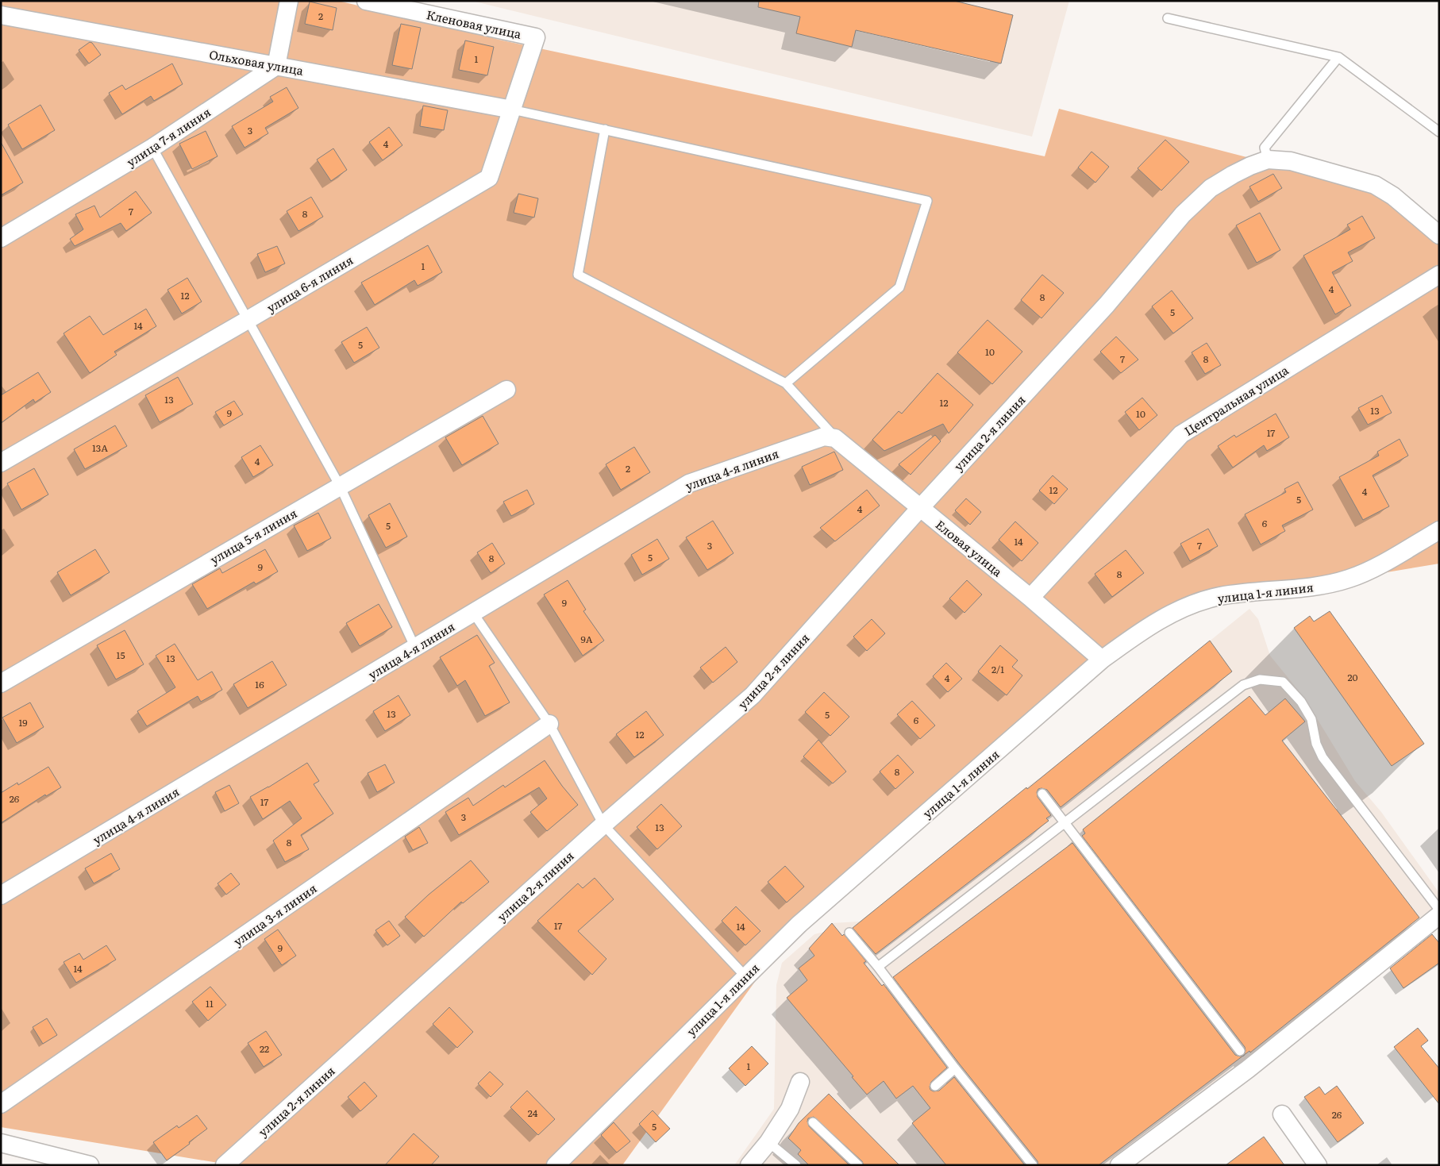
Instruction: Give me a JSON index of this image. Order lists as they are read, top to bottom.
{
  "streets": {
    "street": [
      "Кленовая улица",
      "Ольховая улица",
      "улица 7-я линия",
      "улица 6-я линия",
      "Центральная улица",
      "улица 2-я линия",
      "улица 4-я линия",
      "улица 5-я линия",
      "Еловая улица",
      "улица 1-я линия",
      "улица 3-я линия"
    ]
  },
  "crossings": [
    ["Кленовая улица", "улица 6-я линия"],
    ["Ольховая улица", "улица 7-я линия"],
    ["Ольховая улица", "улица 6-я линия"],
    ["Центральная улица", "Еловая улица"],
    ["улица 2-я линия", "Еловая улица"],
    ["улица 4-я линия", "Еловая улица"],
    ["Еловая улица", "улица 1-я линия"]
  ],
  "house_numbers": [
    "2",
    "1",
    "3",
    "4",
    "7",
    "8",
    "1",
    "4",
    "12",
    "8",
    "5",
    "14",
    "5",
    "10",
    "7",
    "8",
    "13",
    "12",
    "13",
    "9",
    "10",
    "17",
    "13А",
    "4",
    "2",
    "12",
    "4",
    "5",
    "4",
    "6",
    "5",
    "14",
    "3",
    "7",
    "5",
    "8",
    "9",
    "8",
    "9",
    "9А",
    "15",
    "13",
    "2/1",
    "20",
    "4",
    "16",
    "13",
    "5",
    "6",
    "19",
    "12",
    "8",
    "26",
    "17",
    "3",
    "13",
    "8",
    "17",
    "14",
    "9",
    "14",
    "11",
    "22",
    "1",
    "24",
    "26",
    "5"
  ]
}
